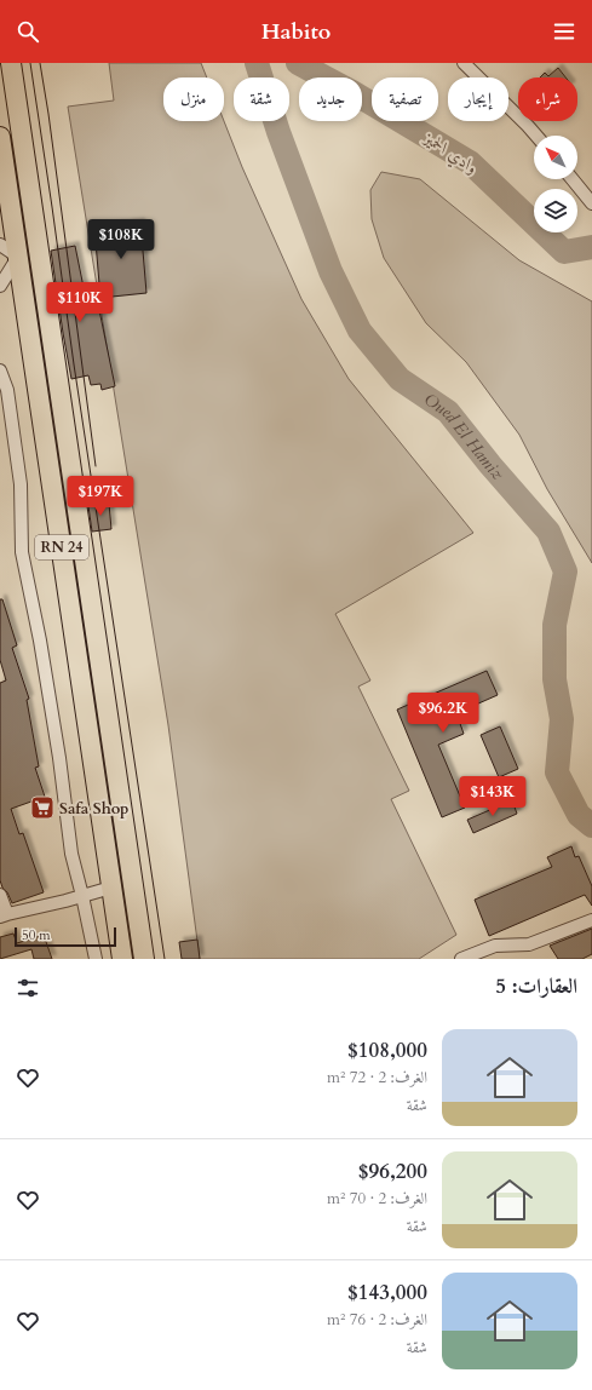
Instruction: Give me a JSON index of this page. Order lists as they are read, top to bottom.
{
  "streets": {
    "main road": ["RN 24"]
  },
  "water": ["وادي الحميز", "Oued El Hamiz"],
  "places": {
    "supermarket": ["Safa Shop"]
  },
  "scale_bar": "50 m",
  "north": "top left",
  "page": {
    "header": "Habito",
    "chip": [
      "شراء",
      "إيجار",
      "تصفية",
      "جديد",
      "شقة",
      "منزل"
    ],
    "price": [
      "$108K",
      "$110K",
      "$197K",
      "$96.2K",
      "$143K"
    ],
    "scale": "50 m",
    "heading": "العقارات: 5",
    "list": [
      {
        "name": "$108,000",
        "note": "الغرف: 2 · 72 m² · شقة"
      },
      {
        "name": "$96,200",
        "note": "الغرف: 2 · 70 m² · شقة"
      },
      {
        "name": "$143,000",
        "note": "الغرف: 2 · 76 m² · شقة"
      }
    ]
  }
}
